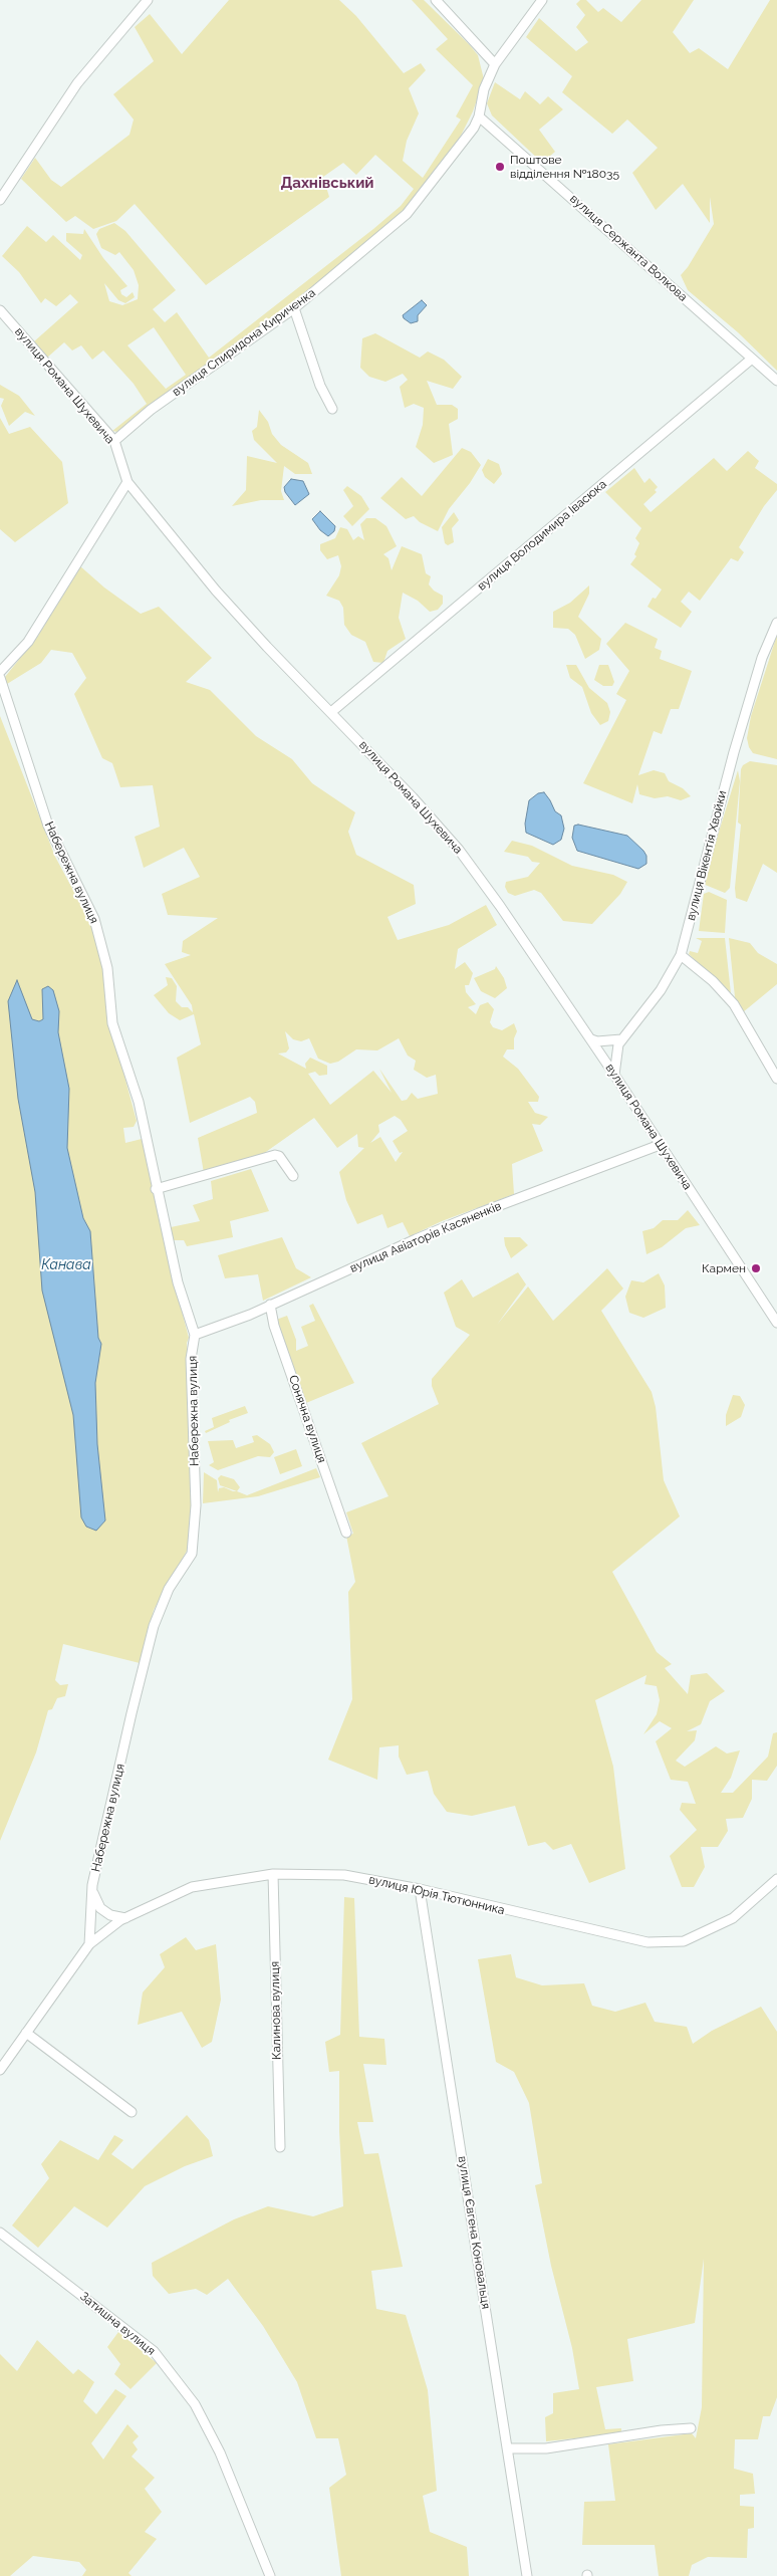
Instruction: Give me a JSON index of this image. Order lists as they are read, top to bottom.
{
  "streets": {
    "street": [
      "вулиця Сержанта Волкова",
      "вулиця Спиридона Кириченка",
      "вулиця Романа Шухевича",
      "вулиця Володимира Івасюка",
      "вулиця Вікентія Хвойки",
      "Набережна вулиця",
      "вулиця Авіаторів Касяненків",
      "Сонячна вулиця",
      "вулиця Юрія Тютюнника",
      "Калинова вулиця",
      "вулиця Євгена Коновальця",
      "Затишна вулиця"
    ]
  },
  "crossings": [
    ["вулиця Сержанта Волкова", "вулиця Спиридона Кириченка"],
    ["вулиця Сержанта Волкова", "вулиця Володимира Івасюка"],
    ["вулиця Спиридона Кириченка", "вулиця Романа Шухевича"],
    ["вулиця Романа Шухевича", "вулиця Володимира Івасюка"],
    ["вулиця Романа Шухевича", "вулиця Вікентія Хвойки"],
    ["вулиця Романа Шухевича", "вулиця Авіаторів Касяненків"],
    ["Набережна вулиця", "вулиця Авіаторів Касяненків"],
    ["Набережна вулиця", "вулиця Юрія Тютюнника"],
    ["вулиця Авіаторів Касяненків", "Сонячна вулиця"],
    ["вулиця Юрія Тютюнника", "Калинова вулиця"],
    ["вулиця Юрія Тютюнника", "вулиця Євгена Коновальця"]
  ],
  "districts": ["Дахнівський"],
  "water": ["Канава"],
  "places": ["Поштове відділення №18035", "Кармен"]
}
